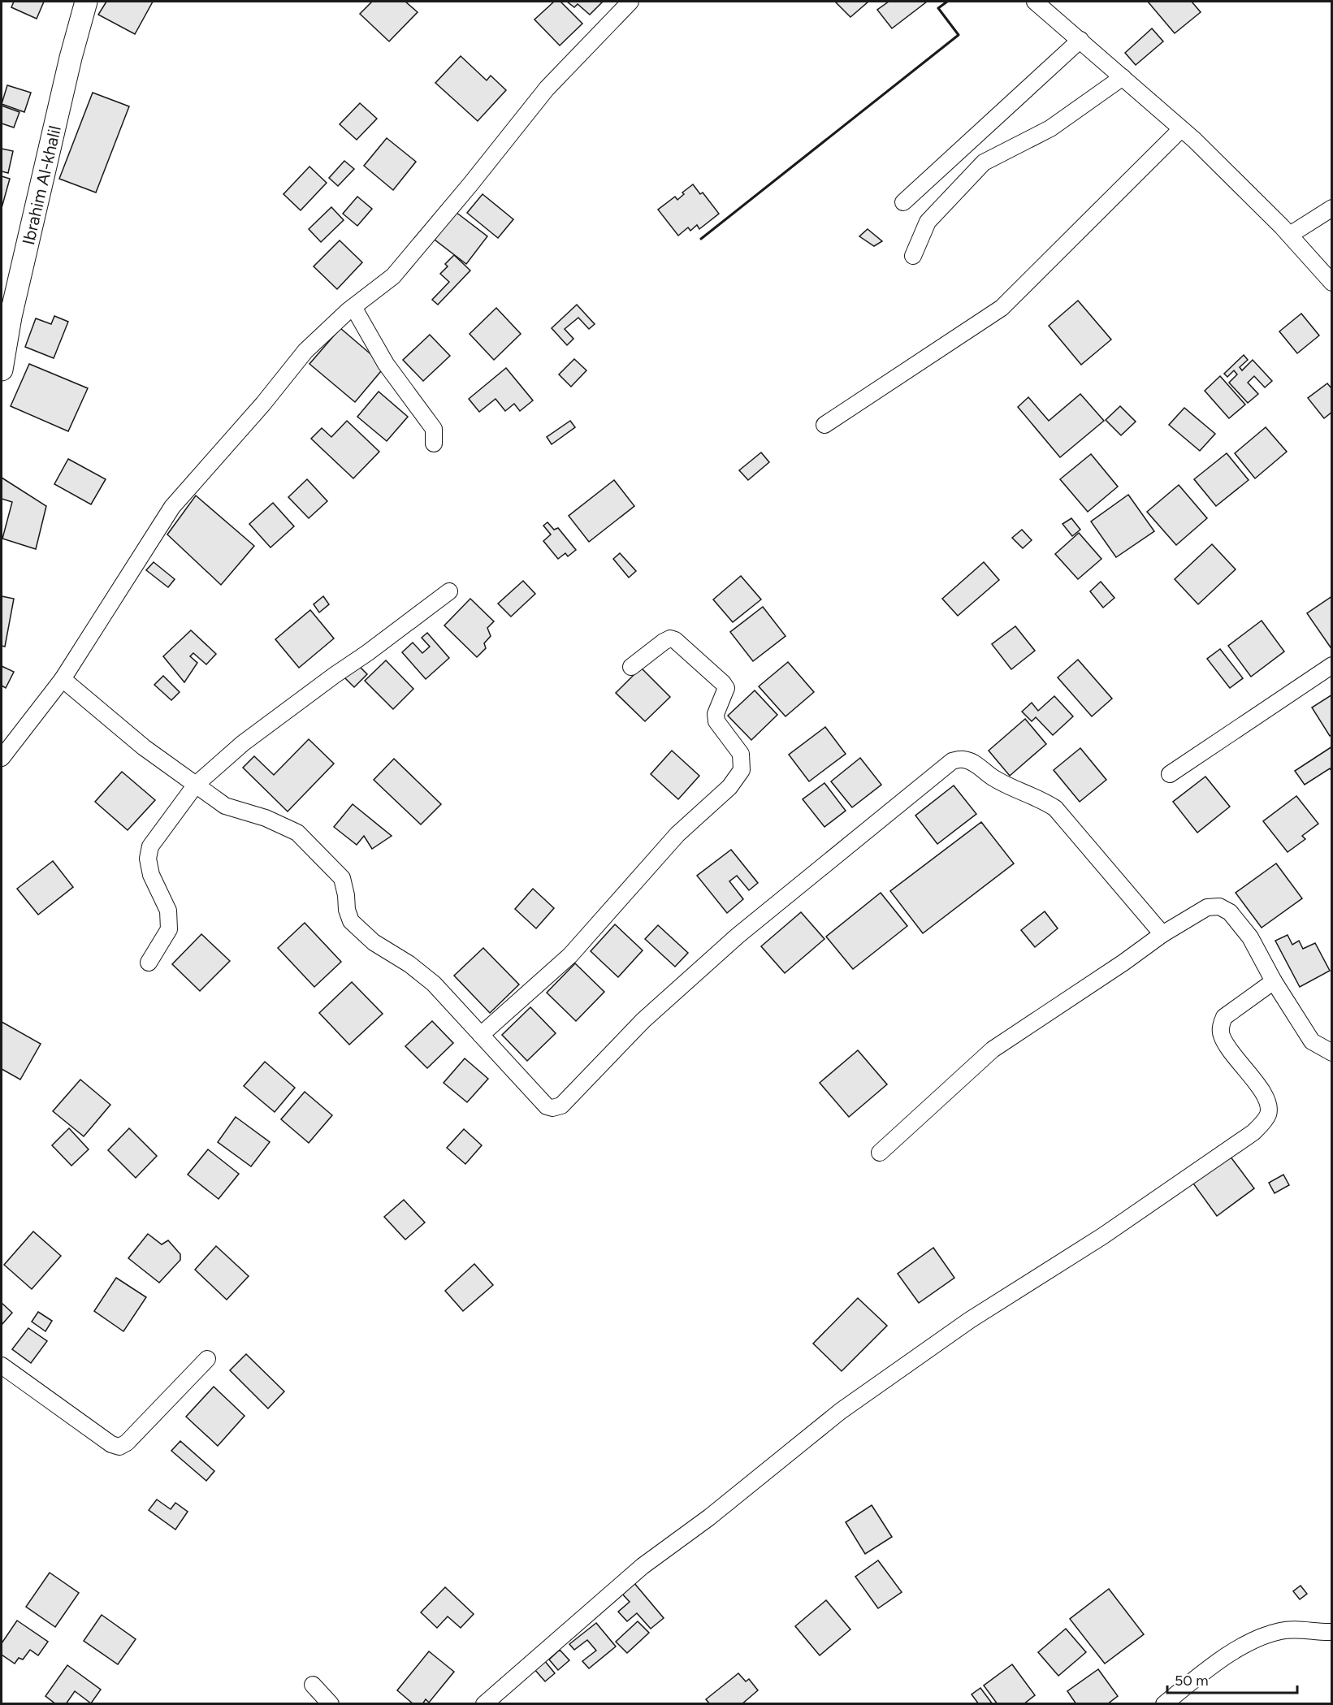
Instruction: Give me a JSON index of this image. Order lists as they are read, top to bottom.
{
  "streets": {
    "street": ["Ibrahim Al-khalil"]
  },
  "scale_bar": "50 m"
}
